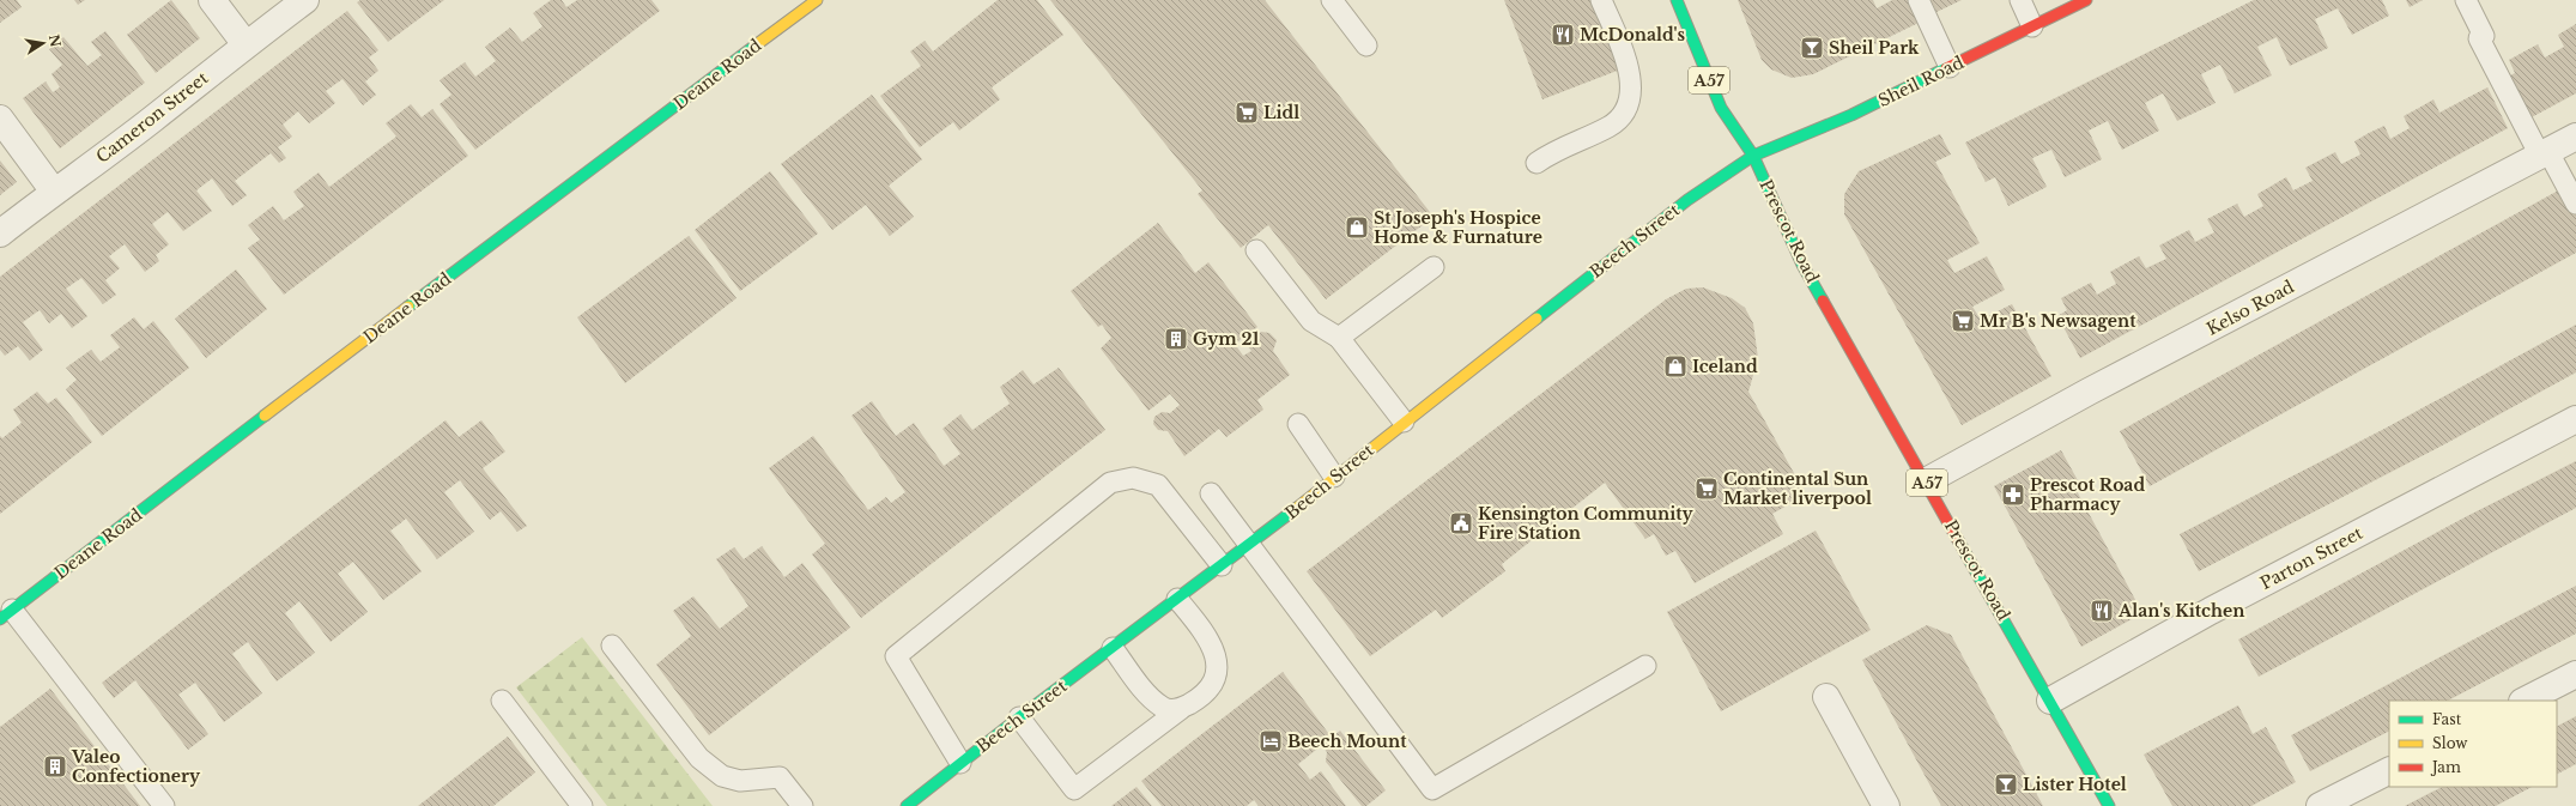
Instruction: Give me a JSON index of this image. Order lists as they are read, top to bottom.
{
  "streets": {
    "street": [
      "Deane Road",
      "A57",
      "Sheil Road",
      "Cameron Street",
      "Prescot Road",
      "Beech Street",
      "Kelso Road",
      "Parton Street"
    ]
  },
  "crossings": [
    ["A57", "Sheil Road"],
    ["A57", "Prescot Road"],
    ["A57", "Beech Street"],
    ["Sheil Road", "Prescot Road"],
    ["Sheil Road", "Beech Street"],
    ["Prescot Road", "Beech Street"],
    ["Prescot Road", "Kelso Road"],
    ["Prescot Road", "Parton Street"]
  ],
  "places": {
    "restaurant": ["McDonald's", "Alan's Kitchen"],
    "bar": ["Sheil Park", "Lister Hotel"],
    "supermarket": ["Lidl", "Mr B's Newsagent", "Continental Sun Market liverpool"],
    "shop": ["St Joseph's Hospice Home & Furnature", "Iceland"],
    "building": ["Gym 21", "Valeo Confectionery"],
    "pharmacy": ["Prescot Road Pharmacy"],
    "public building": ["Kensington Community Fire Station"],
    "hotel": ["Beech Mount"]
  },
  "legend": ["Fast", "Slow", "Jam"],
  "north": "right"
}
